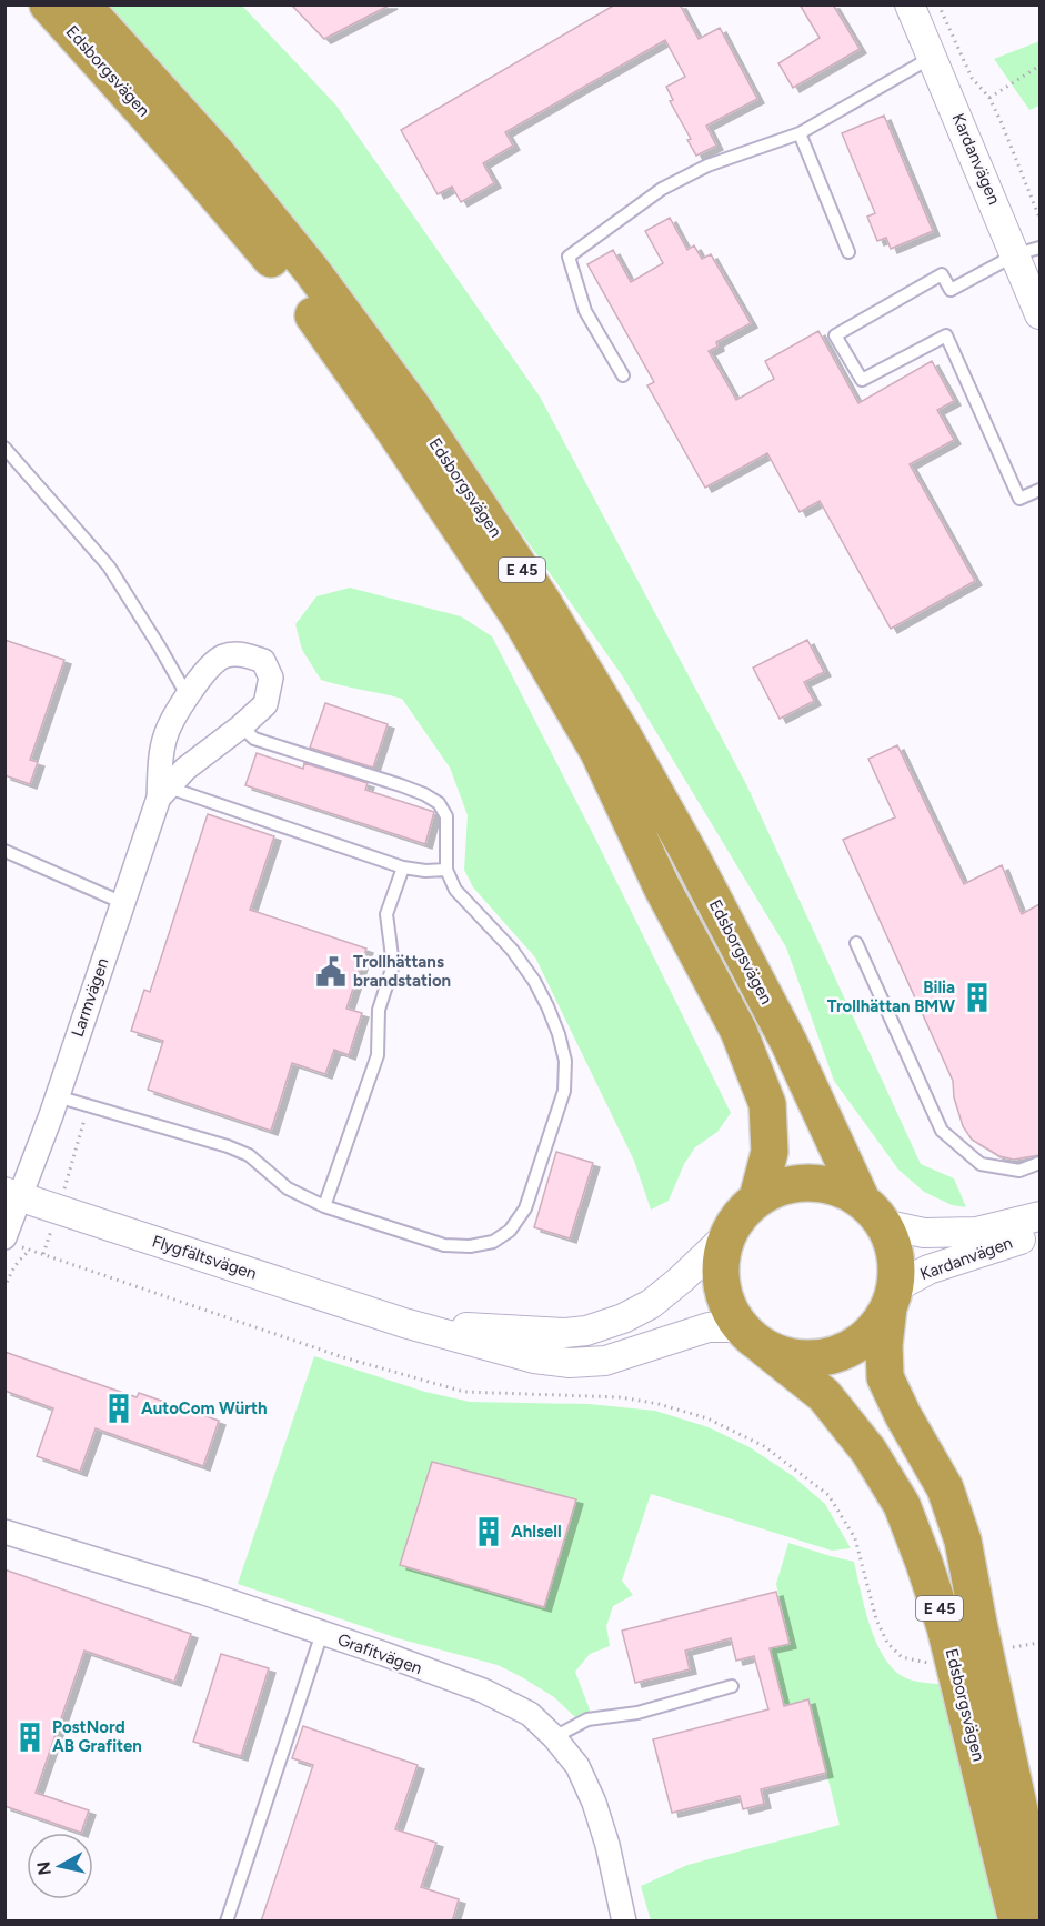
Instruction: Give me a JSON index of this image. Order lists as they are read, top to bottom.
{
  "streets": {
    "highway": ["Edsborgsvägen", "E 45"],
    "street": [
      "Kardanvägen",
      "Larmvägen",
      "Flygfältsvägen",
      "Grafitvägen"
    ]
  },
  "crossings": [
    ["Edsborgsvägen", "Kardanvägen"],
    ["Edsborgsvägen", "E 45"],
    ["Edsborgsvägen", "Flygfältsvägen"],
    ["Kardanvägen", "E 45"],
    ["Kardanvägen", "Flygfältsvägen"],
    ["E 45", "Flygfältsvägen"],
    ["Larmvägen", "Flygfältsvägen"]
  ],
  "places": {
    "public building": ["Trollhättans brandstation"],
    "building": [
      "Bilia Trollhättan BMW",
      "AutoCom Würth",
      "Ahlsell",
      "PostNord AB Grafiten"
    ]
  },
  "north": "left"
}
